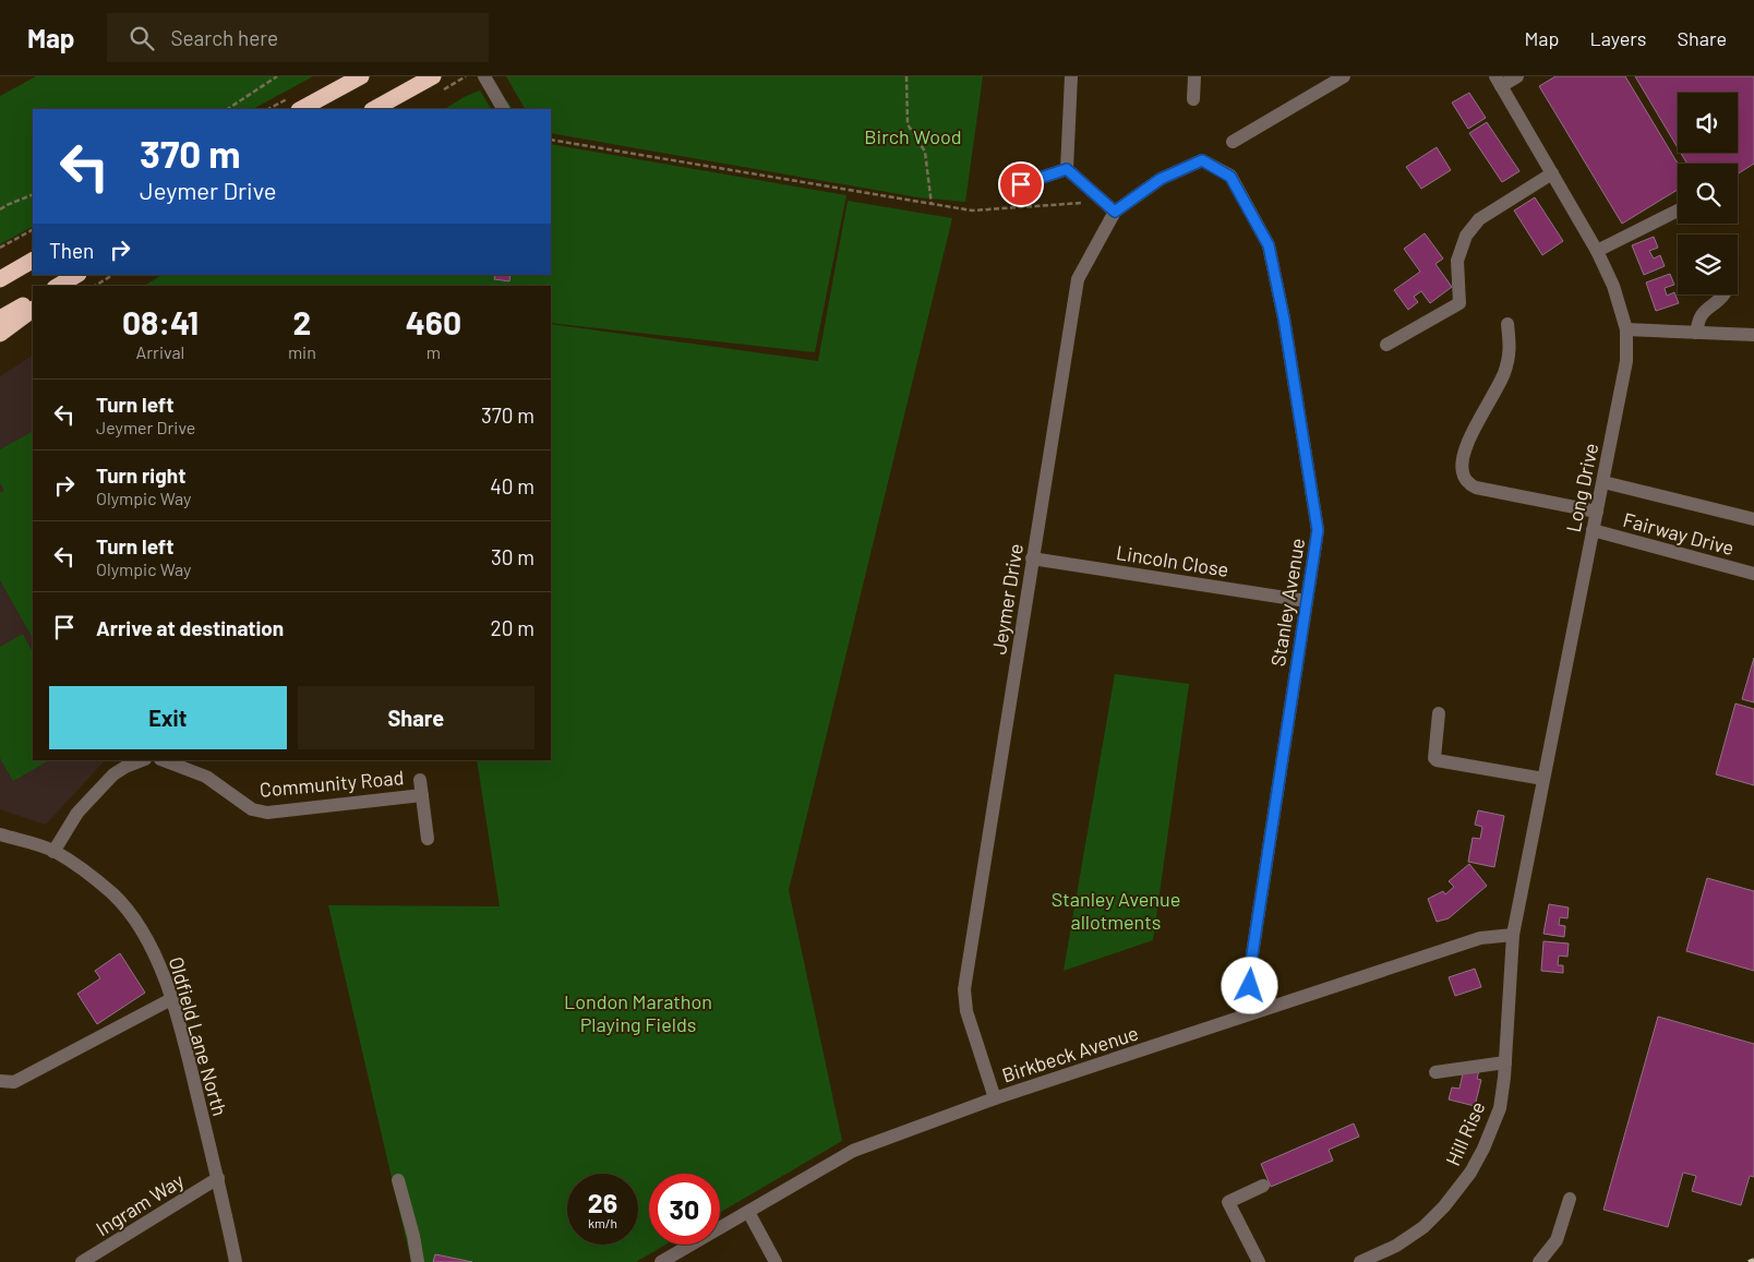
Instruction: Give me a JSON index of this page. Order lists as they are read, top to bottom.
{
  "streets": {
    "street": [
      "Long Drive",
      "Fairway Drive",
      "Lincoln Close",
      "Jeymer Drive",
      "Stanley Avenue",
      "Community Road",
      "Oldfield Lane North",
      "Birkbeck Avenue",
      "Hill Rise",
      "Ingram Way"
    ]
  },
  "crossings": [
    ["Long Drive", "Fairway Drive"],
    ["Long Drive", "Birkbeck Avenue"],
    ["Long Drive", "Hill Rise"],
    ["Lincoln Close", "Jeymer Drive"],
    ["Lincoln Close", "Stanley Avenue"],
    ["Jeymer Drive", "Stanley Avenue"],
    ["Jeymer Drive", "Birkbeck Avenue"],
    ["Stanley Avenue", "Birkbeck Avenue"],
    ["Oldfield Lane North", "Ingram Way"],
    ["Birkbeck Avenue", "Hill Rise"]
  ],
  "parks": ["Birch Wood", "Stanley Avenue allotments", "London Marathon Playing Fields"],
  "page": {
    "header": "Map",
    "search": "Search here",
    "nav": ["Map", "Layers", "Share"],
    "turn": ["370 m", "Jeymer Drive"],
    "then": "Then",
    "eta": [
      "08:41",
      "Arrival",
      "2",
      "min",
      "460",
      "m"
    ],
    "list": [
      {
        "name": "Turn left",
        "note": "Jeymer Drive",
        "value": "370 m"
      },
      {
        "name": "Turn right",
        "note": "Olympic Way",
        "value": "40 m"
      },
      {
        "name": "Turn left",
        "note": "Olympic Way",
        "value": "30 m"
      },
      {
        "name": "Arrive at destination",
        "value": "20 m"
      }
    ],
    "buttons": ["Exit", "Share"],
    "speed": "26 km/h",
    "limit": "30"
  }
}
